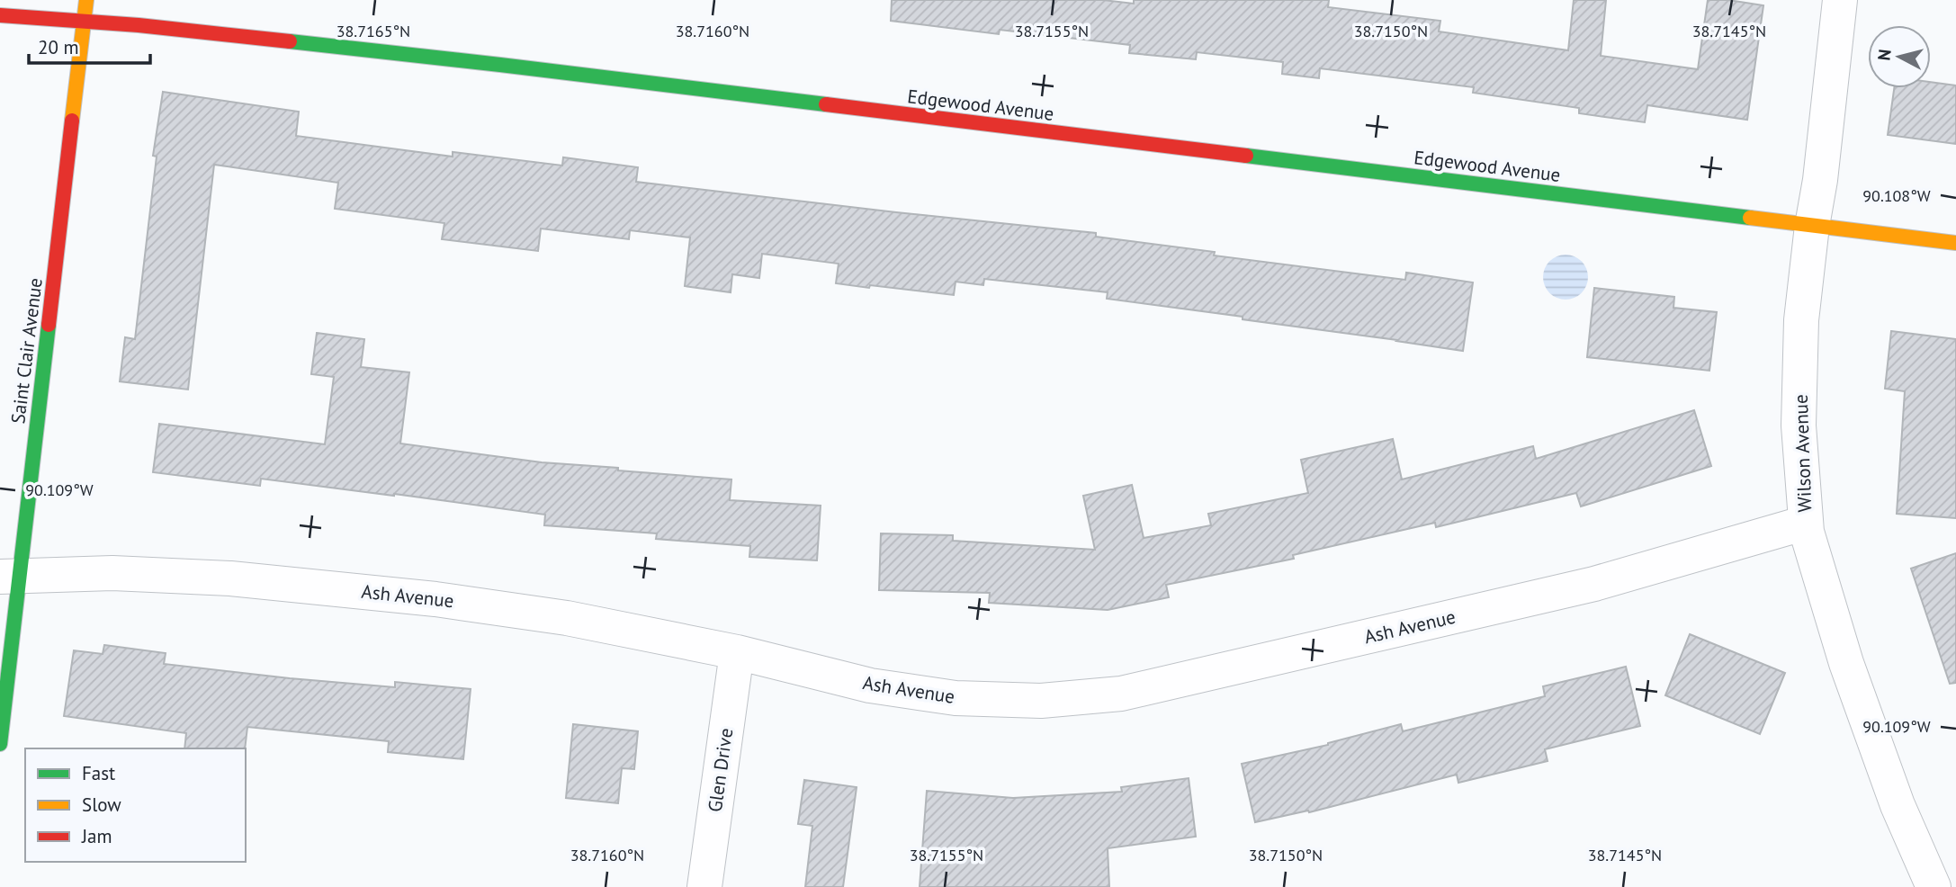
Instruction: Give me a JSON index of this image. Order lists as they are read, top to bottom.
{
  "streets": {
    "street": [
      "Edgewood Avenue",
      "Saint Clair Avenue",
      "Wilson Avenue",
      "Ash Avenue",
      "Glen Drive"
    ]
  },
  "crossings": [
    ["Edgewood Avenue", "Saint Clair Avenue"],
    ["Edgewood Avenue", "Wilson Avenue"],
    ["Saint Clair Avenue", "Ash Avenue"],
    ["Wilson Avenue", "Ash Avenue"],
    ["Ash Avenue", "Glen Drive"]
  ],
  "legend": ["Fast", "Slow", "Jam"],
  "scale_bar": "20 m",
  "north": "left",
  "coordinates": [
    "38.7165°N",
    "38.7160°N",
    "38.7155°N",
    "38.7145°N",
    "38.7150°N",
    "90.108°W",
    "90.109°W"
  ]
}
